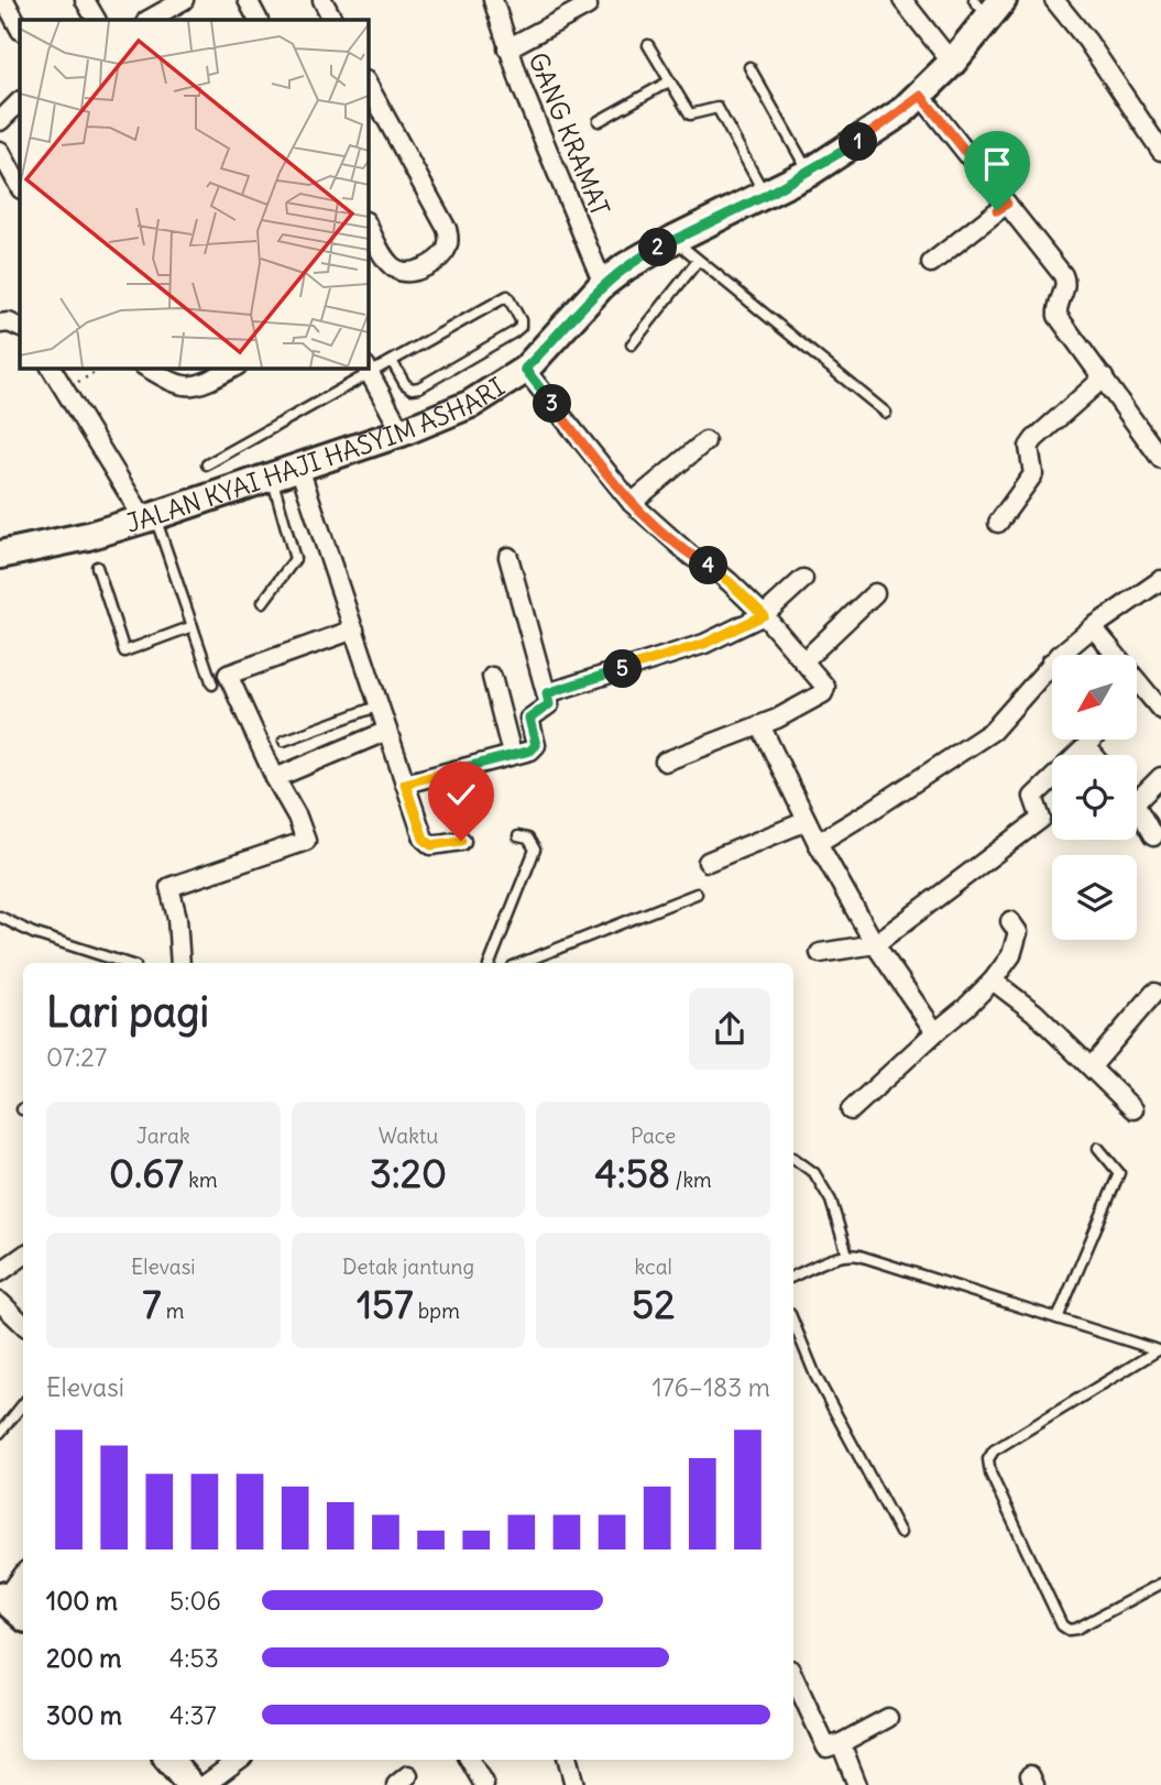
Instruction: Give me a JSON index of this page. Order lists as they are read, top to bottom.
{
  "streets": {
    "main road": ["JALAN KYAI HAJI HASYIM ASHARI"],
    "street": ["GANG KRAMAT"]
  },
  "crossings": [
    ["GANG KRAMAT", "JALAN KYAI HAJI HASYIM ASHARI"]
  ],
  "north": "bottom left",
  "page": {
    "pins": [
      "1",
      "2",
      "3",
      "4",
      "5"
    ],
    "heading": ["Lari pagi", "07:27"],
    "stats": [
      ["Jarak", "0.67 km"],
      ["Waktu", "3:20"],
      ["Pace", "4:58 /km"],
      ["Elevasi", "7 m"],
      ["Detak jantung", "157 bpm"],
      ["kcal", "52"]
    ],
    "chart": ["Elevasi", "176–183 m"],
    "list": [
      {
        "name": "100 m",
        "note": "5:06"
      },
      {
        "name": "200 m",
        "note": "4:53"
      },
      {
        "name": "300 m",
        "note": "4:37"
      }
    ]
  }
}
